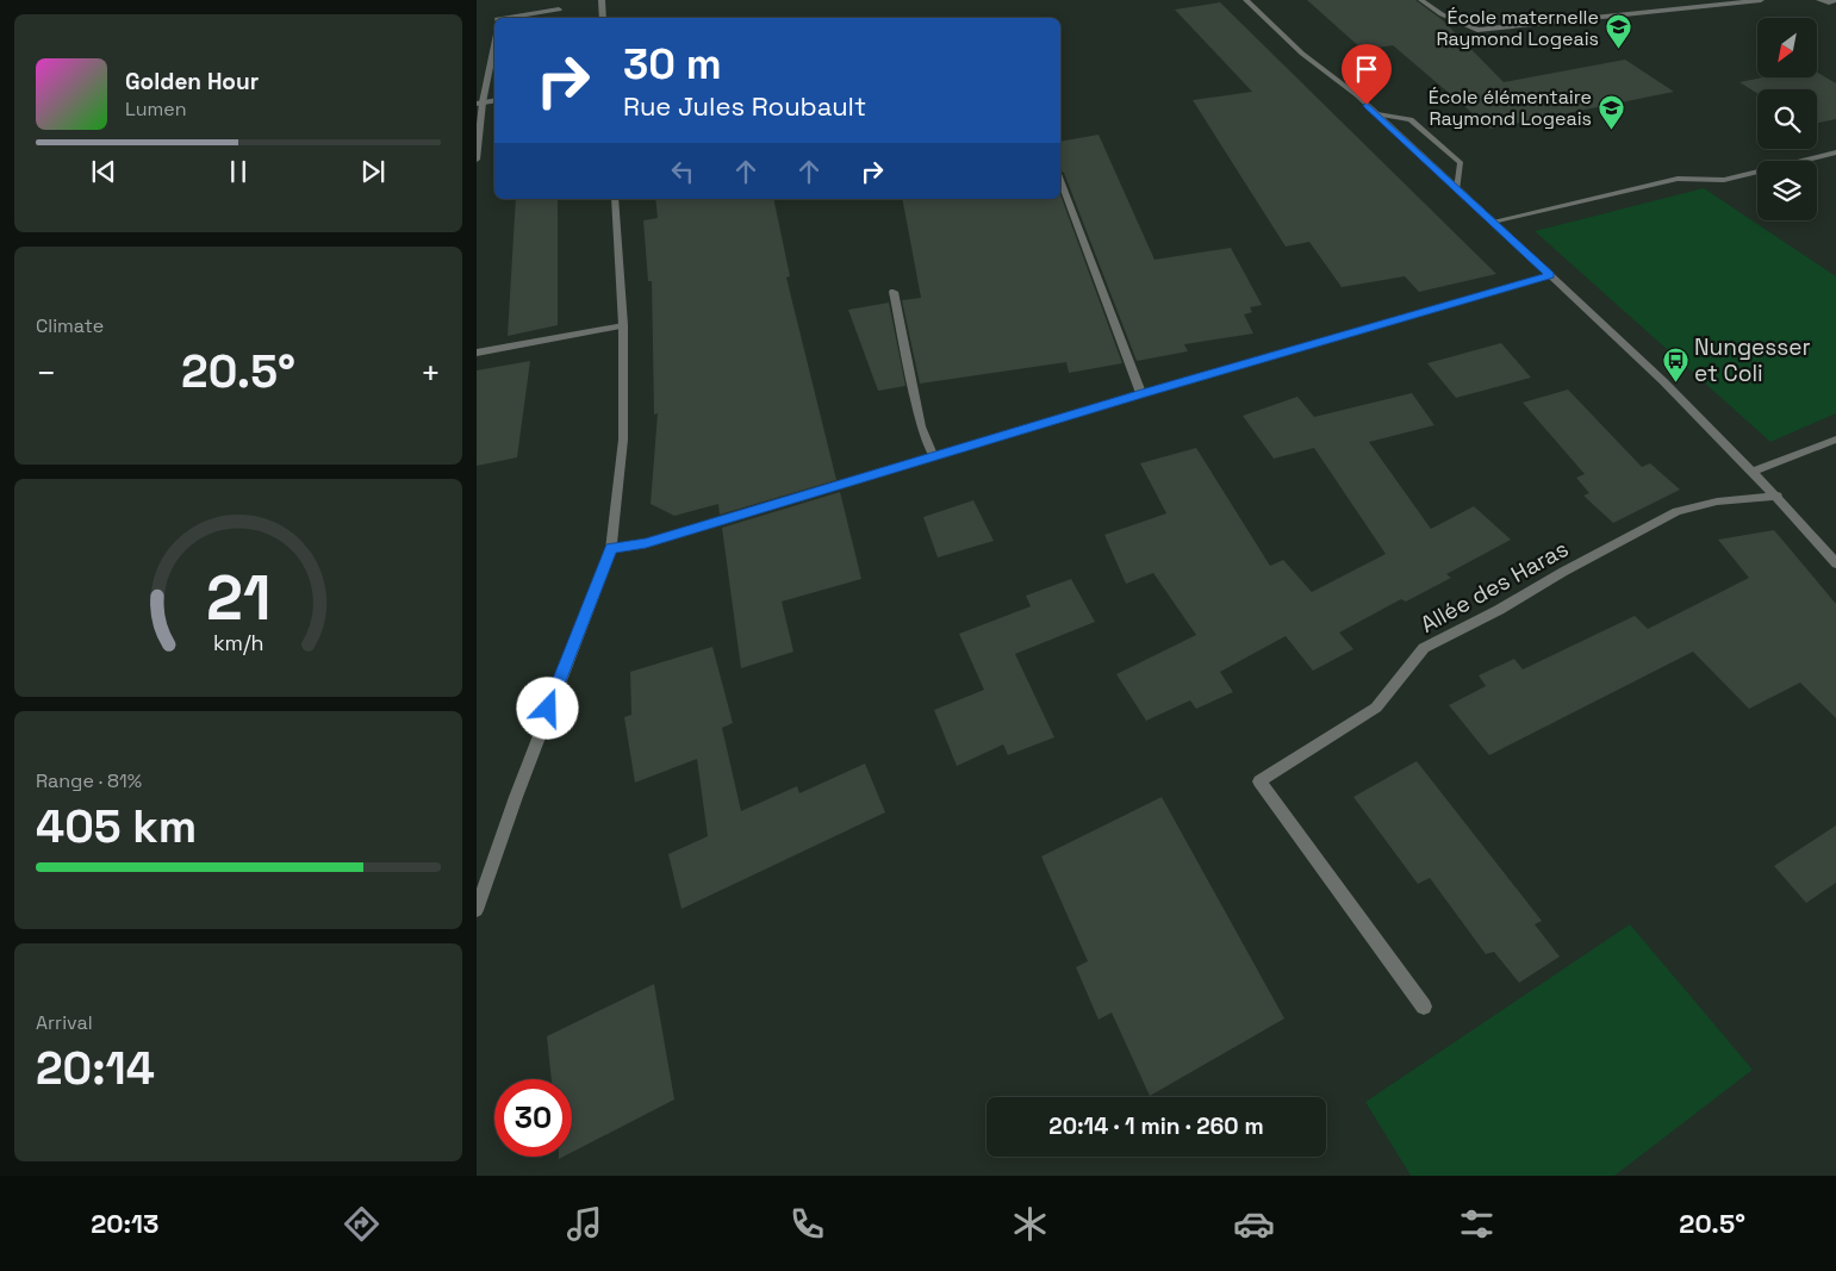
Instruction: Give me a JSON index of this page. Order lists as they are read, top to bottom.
{
  "streets": {
    "street": ["Allée des Haras"]
  },
  "places": {
    "school or university": ["École maternelle Raymond Logeais", "École élémentaire Raymond Logeais"],
    "bus stop": ["Nungesser et Coli"]
  },
  "north": "bottom left",
  "page": {
    "turn": ["30 m", "Rue Jules Roubault"],
    "song": ["Golden Hour", "Lumen"],
    "tile": [
      "Climate",
      ["Range · 81%", "405 km"],
      ["Arrival", "20:14"]
    ],
    "heat": ["−", "20.5°", "+"],
    "limit": "30",
    "trip": "20:14 · 1 min · 260 m",
    "tabs": ["20:13", "20.5°"],
    "gauge": ["21", "km/h"]
  }
}
